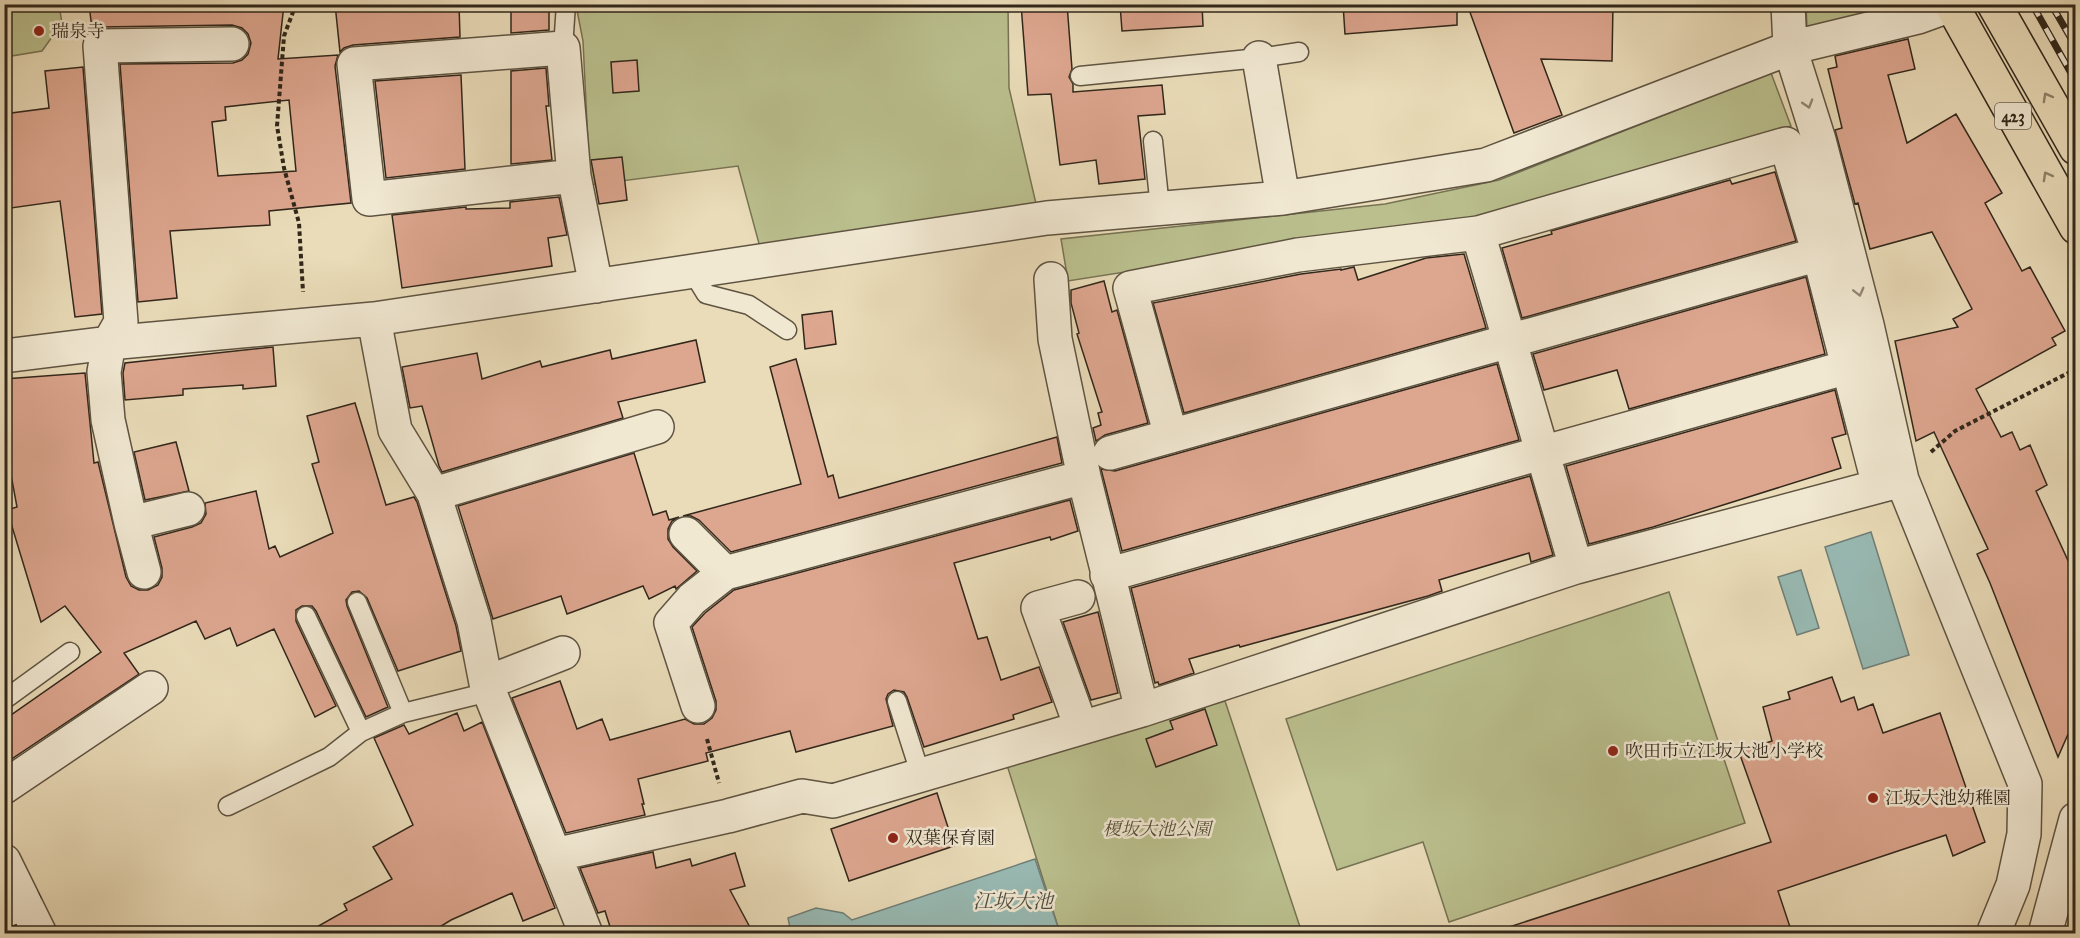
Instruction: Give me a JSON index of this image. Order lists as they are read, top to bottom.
{
  "streets": {
    "highway": ["423"]
  },
  "water": ["江坂大池"],
  "parks": ["榎坂大池公園"],
  "places": [
    "瑞泉寺",
    "吹田市立江坂大池小学校",
    "江坂大池幼稚園",
    "双葉保育園"
  ]
}
